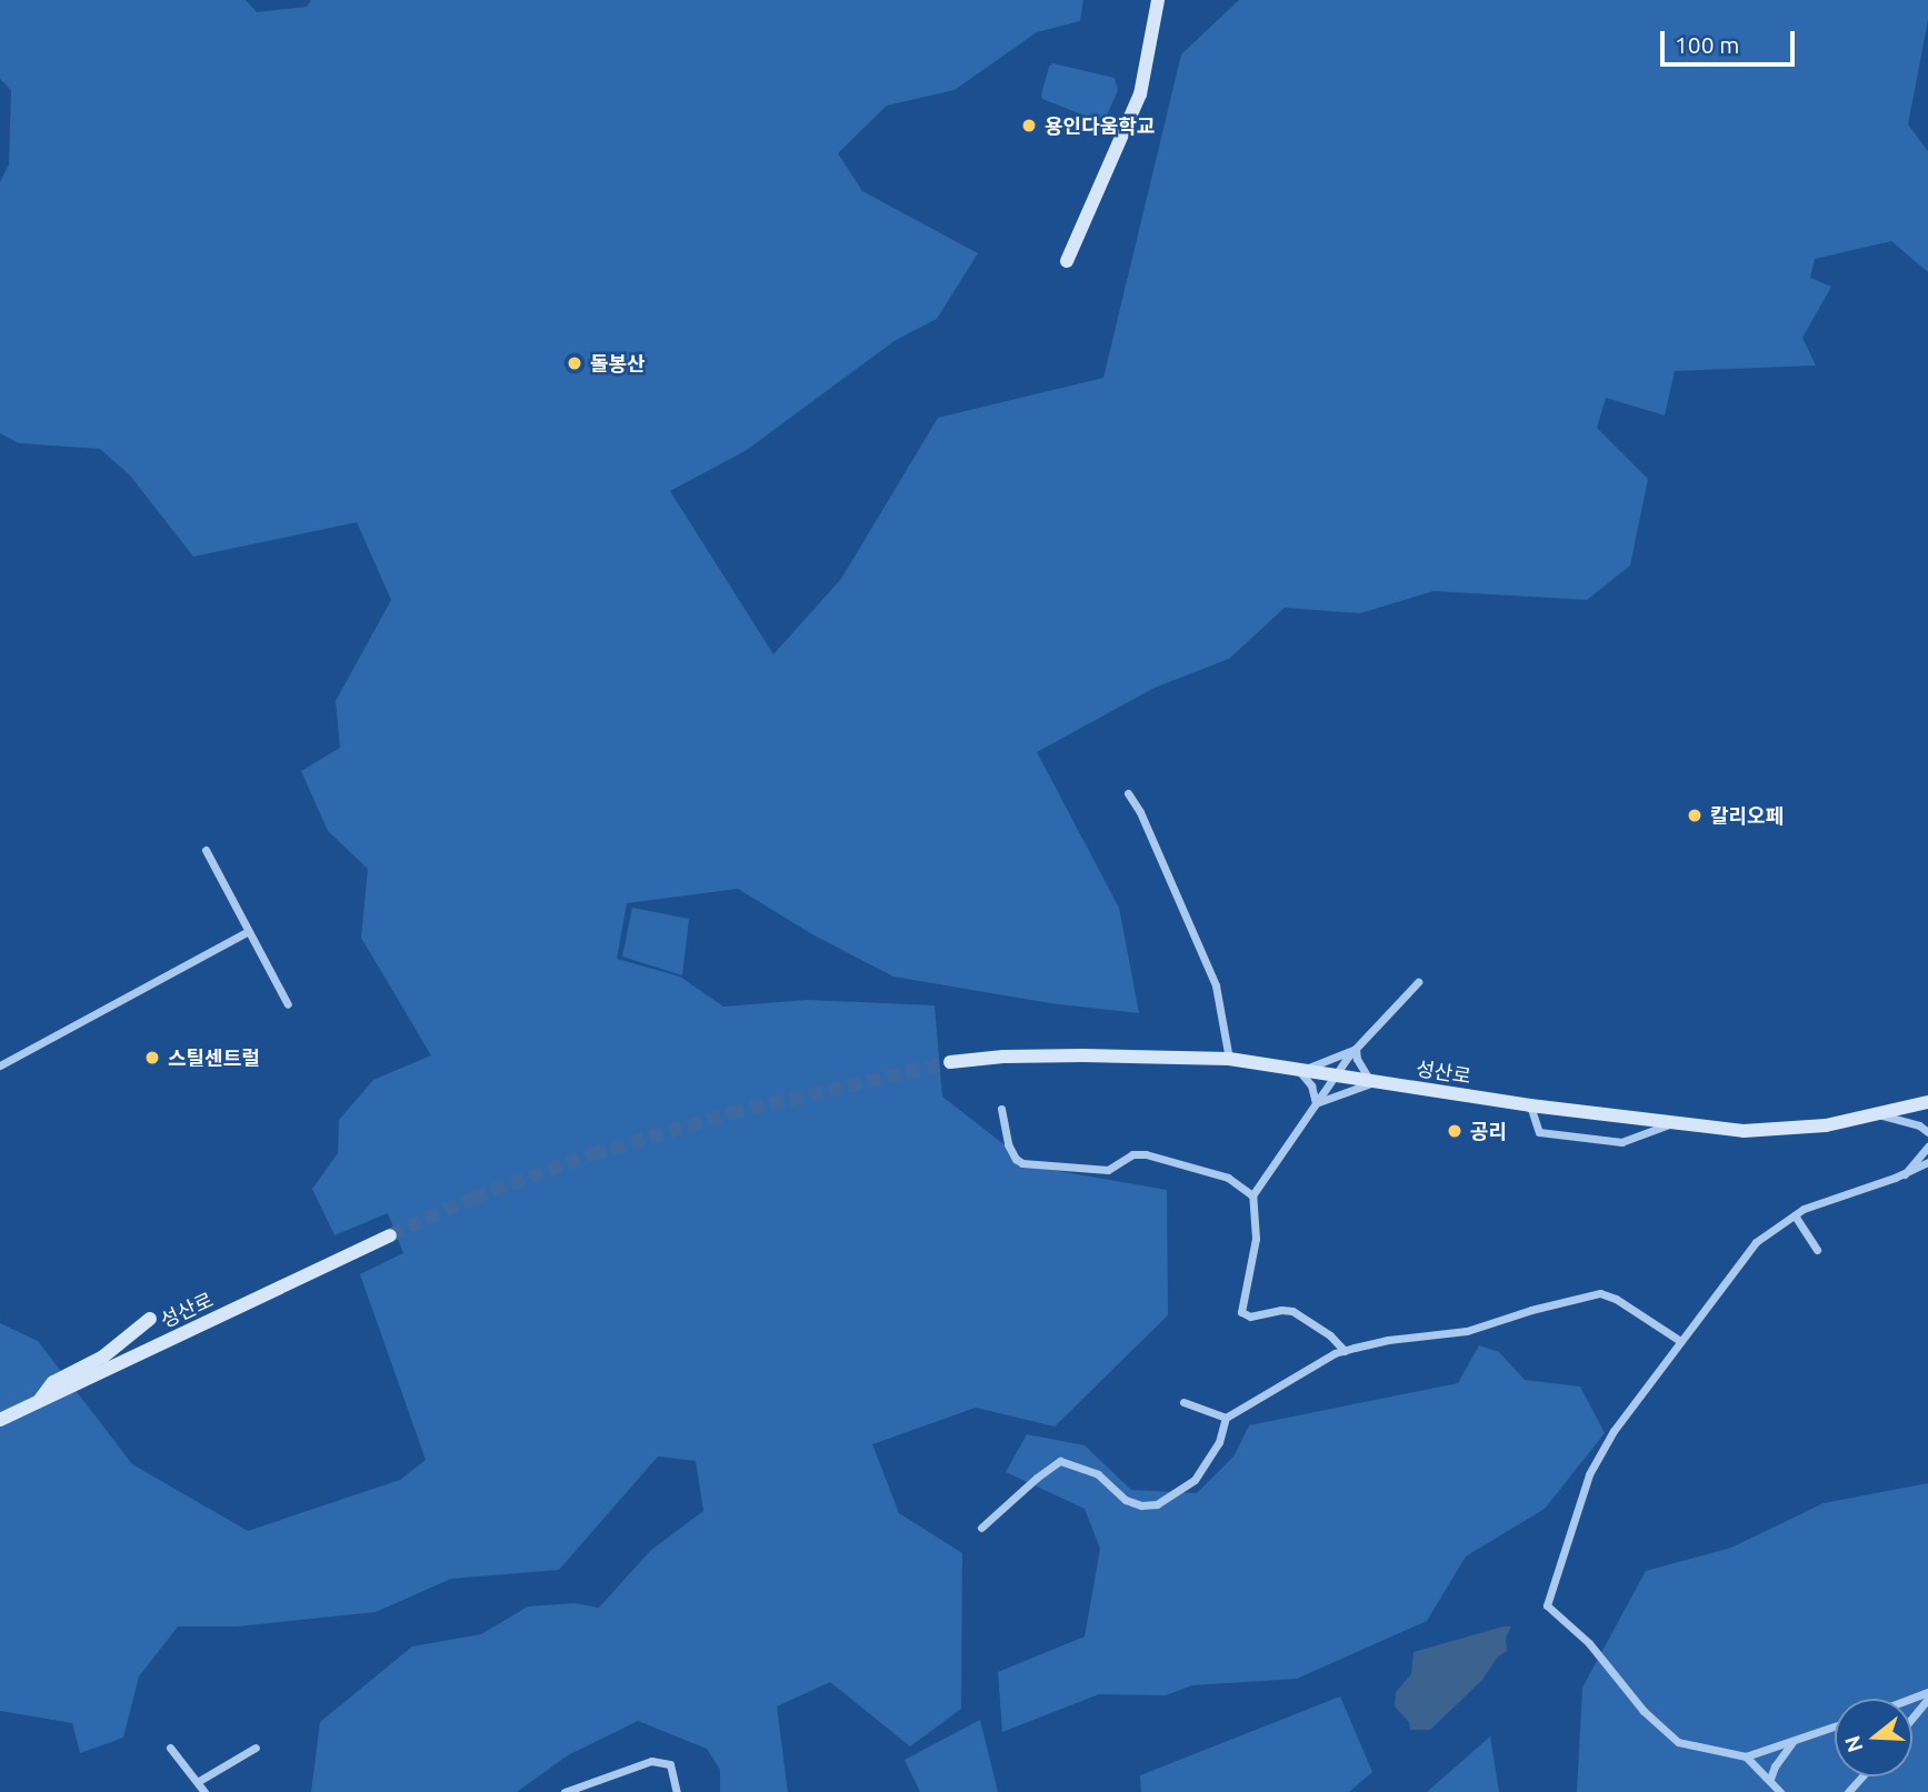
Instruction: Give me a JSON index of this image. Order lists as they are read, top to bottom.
{
  "streets": {
    "main road": ["성산로"]
  },
  "places": [
    "용인다움학교",
    "돌봉산",
    "칼리오페",
    "스틸센트럴",
    "공리"
  ],
  "scale_bar": "100 m",
  "north": "left"
}
